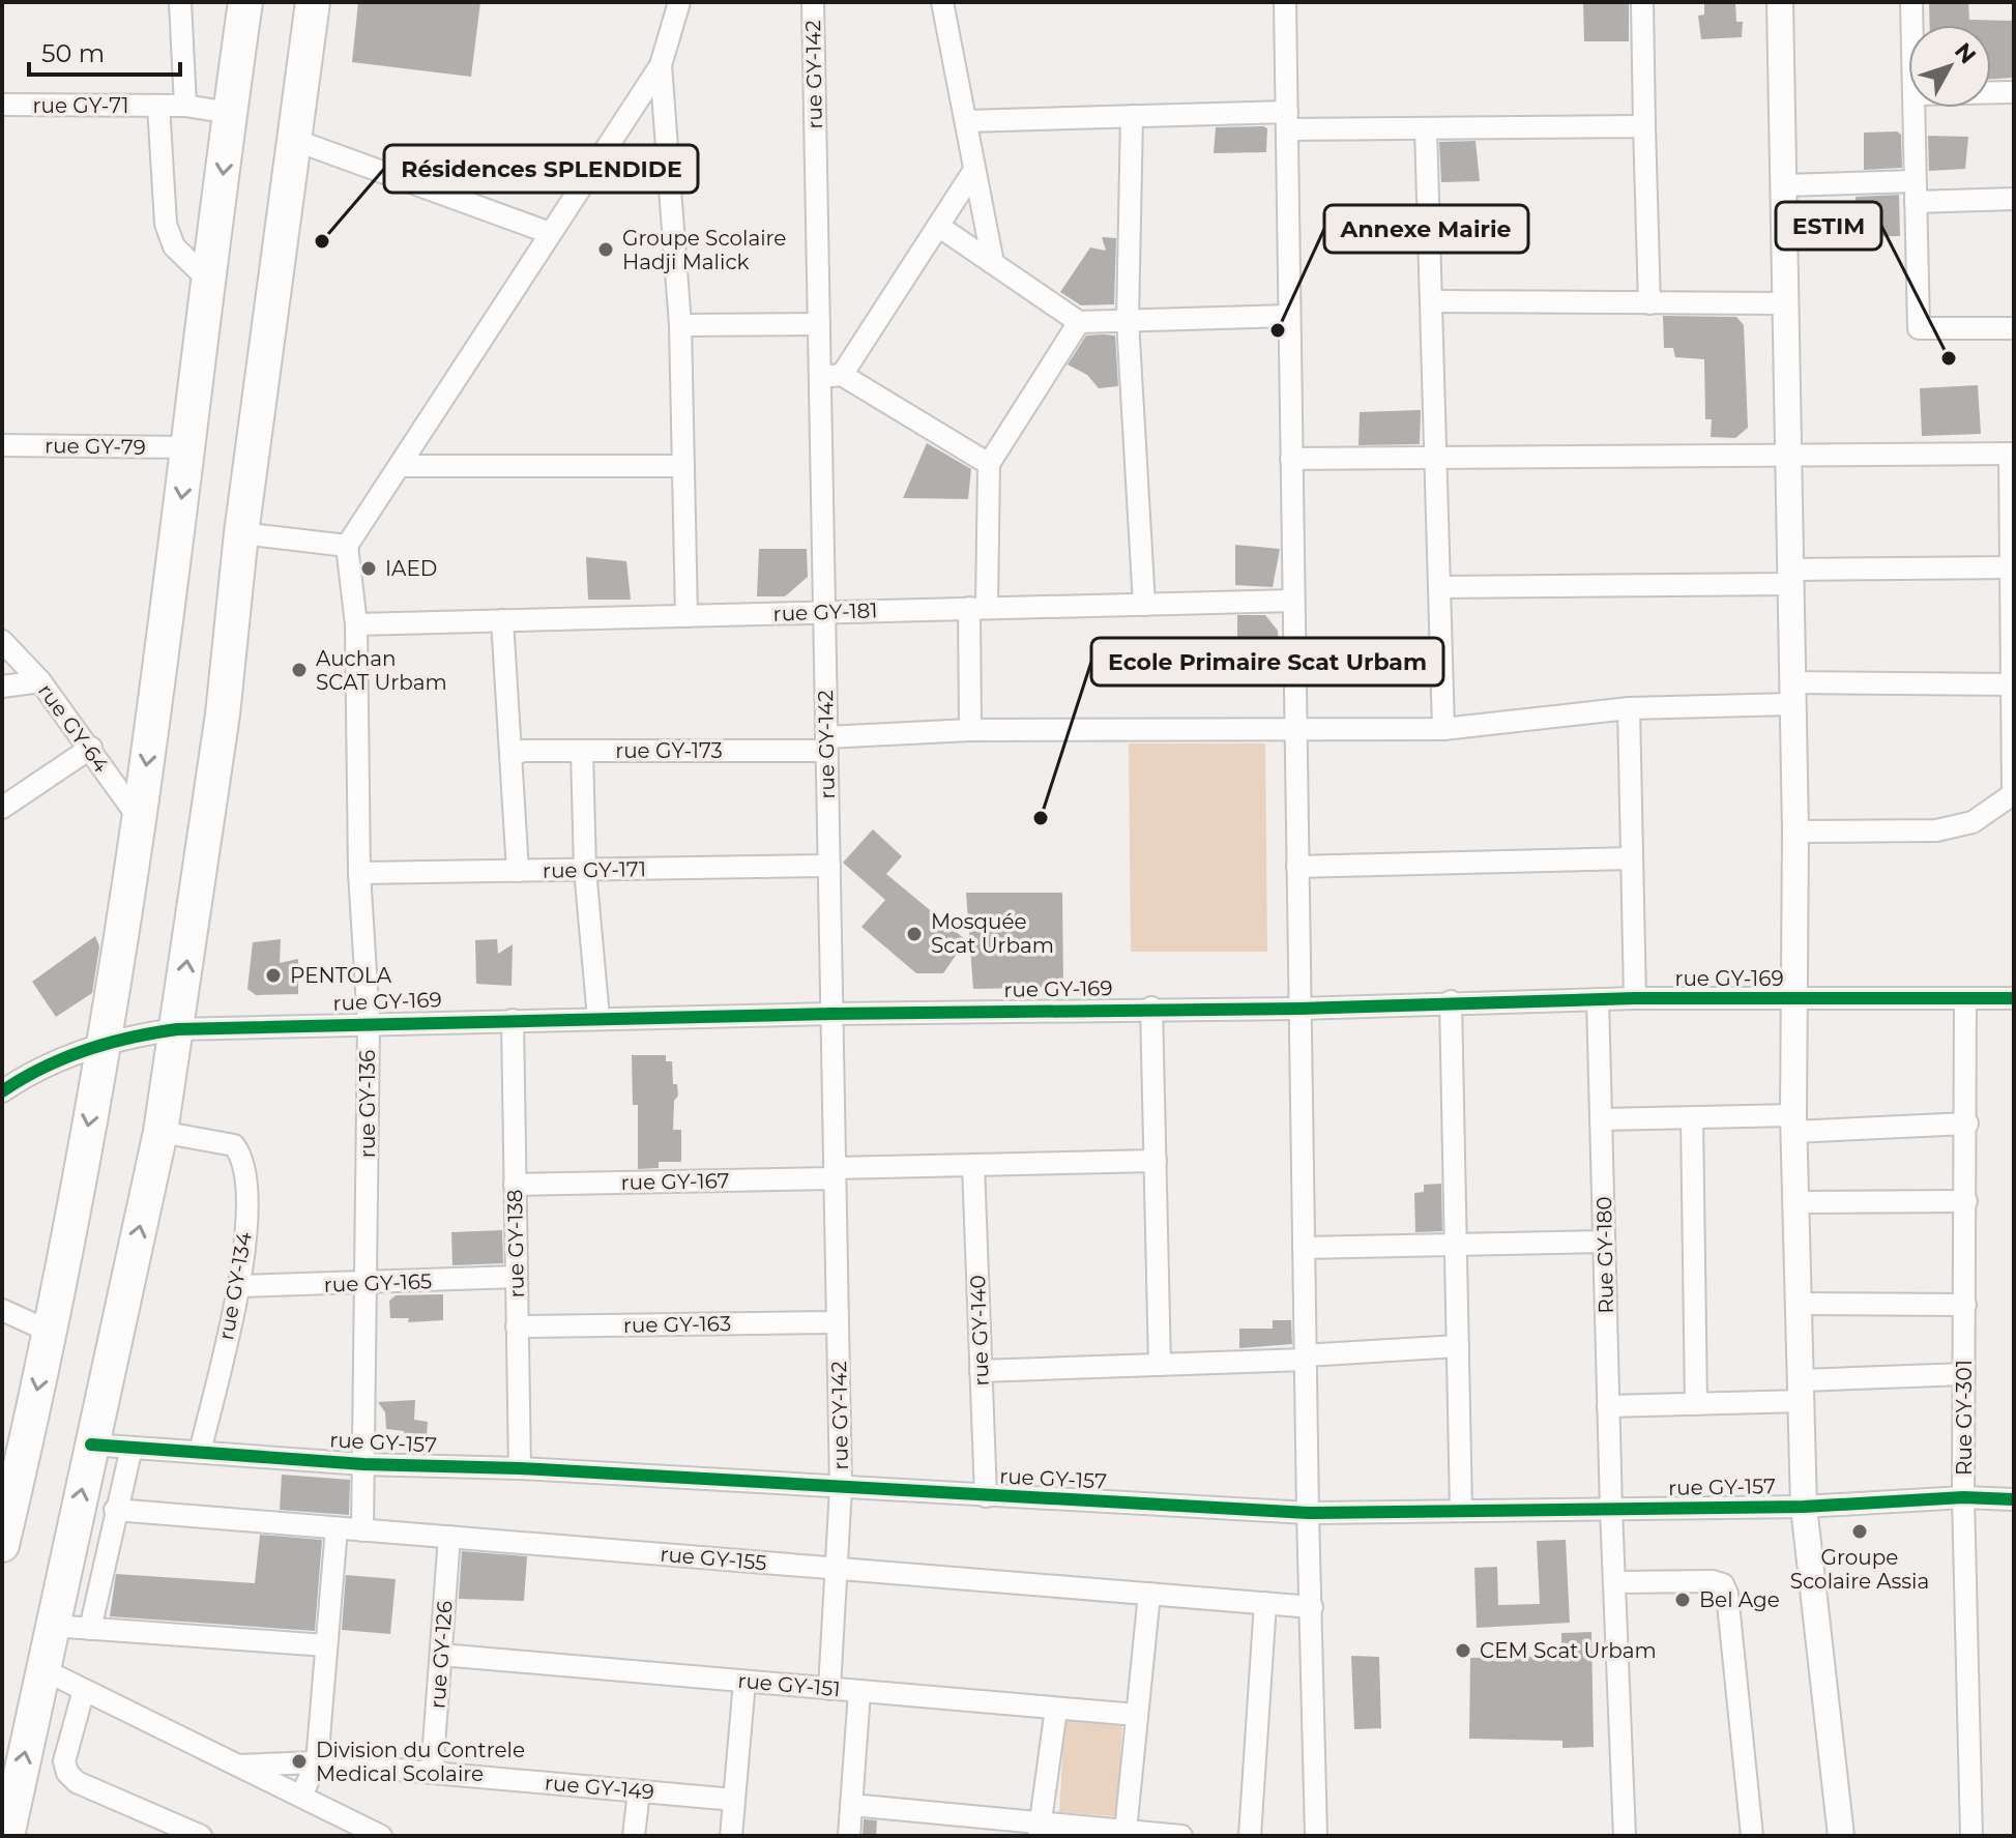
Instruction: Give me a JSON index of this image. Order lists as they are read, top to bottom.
{
  "streets": {
    "street": [
      "rue GY-142",
      "rue GY-71",
      "rue GY-79",
      "rue GY-181",
      "rue GY-64",
      "rue GY-173",
      "rue GY-171",
      "rue GY-169",
      "rue GY-136",
      "rue GY-167",
      "rue GY-138",
      "Rue GY-180",
      "rue GY-165",
      "rue GY-134",
      "rue GY-163",
      "rue GY-140",
      "Rue GY-301",
      "rue GY-157",
      "rue GY-155",
      "rue GY-126",
      "rue GY-151",
      "rue GY-149"
    ]
  },
  "crossings": [
    ["rue GY-142", "rue GY-181"],
    ["rue GY-142", "rue GY-173"],
    ["rue GY-142", "rue GY-171"],
    ["rue GY-142", "rue GY-169"],
    ["rue GY-142", "rue GY-167"],
    ["rue GY-142", "rue GY-163"],
    ["rue GY-142", "rue GY-157"],
    ["rue GY-142", "rue GY-155"],
    ["rue GY-142", "rue GY-151"],
    ["rue GY-181", "rue GY-136"],
    ["rue GY-171", "rue GY-136"],
    ["rue GY-169", "rue GY-136"],
    ["rue GY-169", "rue GY-138"],
    ["rue GY-169", "Rue GY-180"],
    ["rue GY-169", "Rue GY-301"],
    ["rue GY-136", "rue GY-165"],
    ["rue GY-136", "rue GY-157"],
    ["rue GY-136", "rue GY-155"],
    ["rue GY-167", "rue GY-138"],
    ["rue GY-167", "rue GY-140"],
    ["rue GY-138", "rue GY-165"],
    ["rue GY-138", "rue GY-163"],
    ["rue GY-138", "rue GY-157"],
    ["Rue GY-180", "rue GY-157"],
    ["rue GY-165", "rue GY-134"],
    ["rue GY-134", "rue GY-157"],
    ["rue GY-140", "rue GY-157"],
    ["Rue GY-301", "rue GY-157"],
    ["rue GY-155", "rue GY-126"],
    ["rue GY-126", "rue GY-151"],
    ["rue GY-126", "rue GY-149"]
  ],
  "places": [
    "Résidences SPLENDIDE",
    "Groupe Scolaire Hadji Malick",
    "Annexe Mairie",
    "ESTIM",
    "IAED",
    "Auchan SCAT Urbam",
    "Ecole Primaire Scat Urbam",
    "Mosquée Scat Urbam",
    "PENTOLA",
    "Groupe Scolaire Assia",
    "Bel Age",
    "CEM Scat Urbam",
    "Division du Contrele Medical Scolaire"
  ],
  "scale_bar": "50 m",
  "north": "top right"
}
